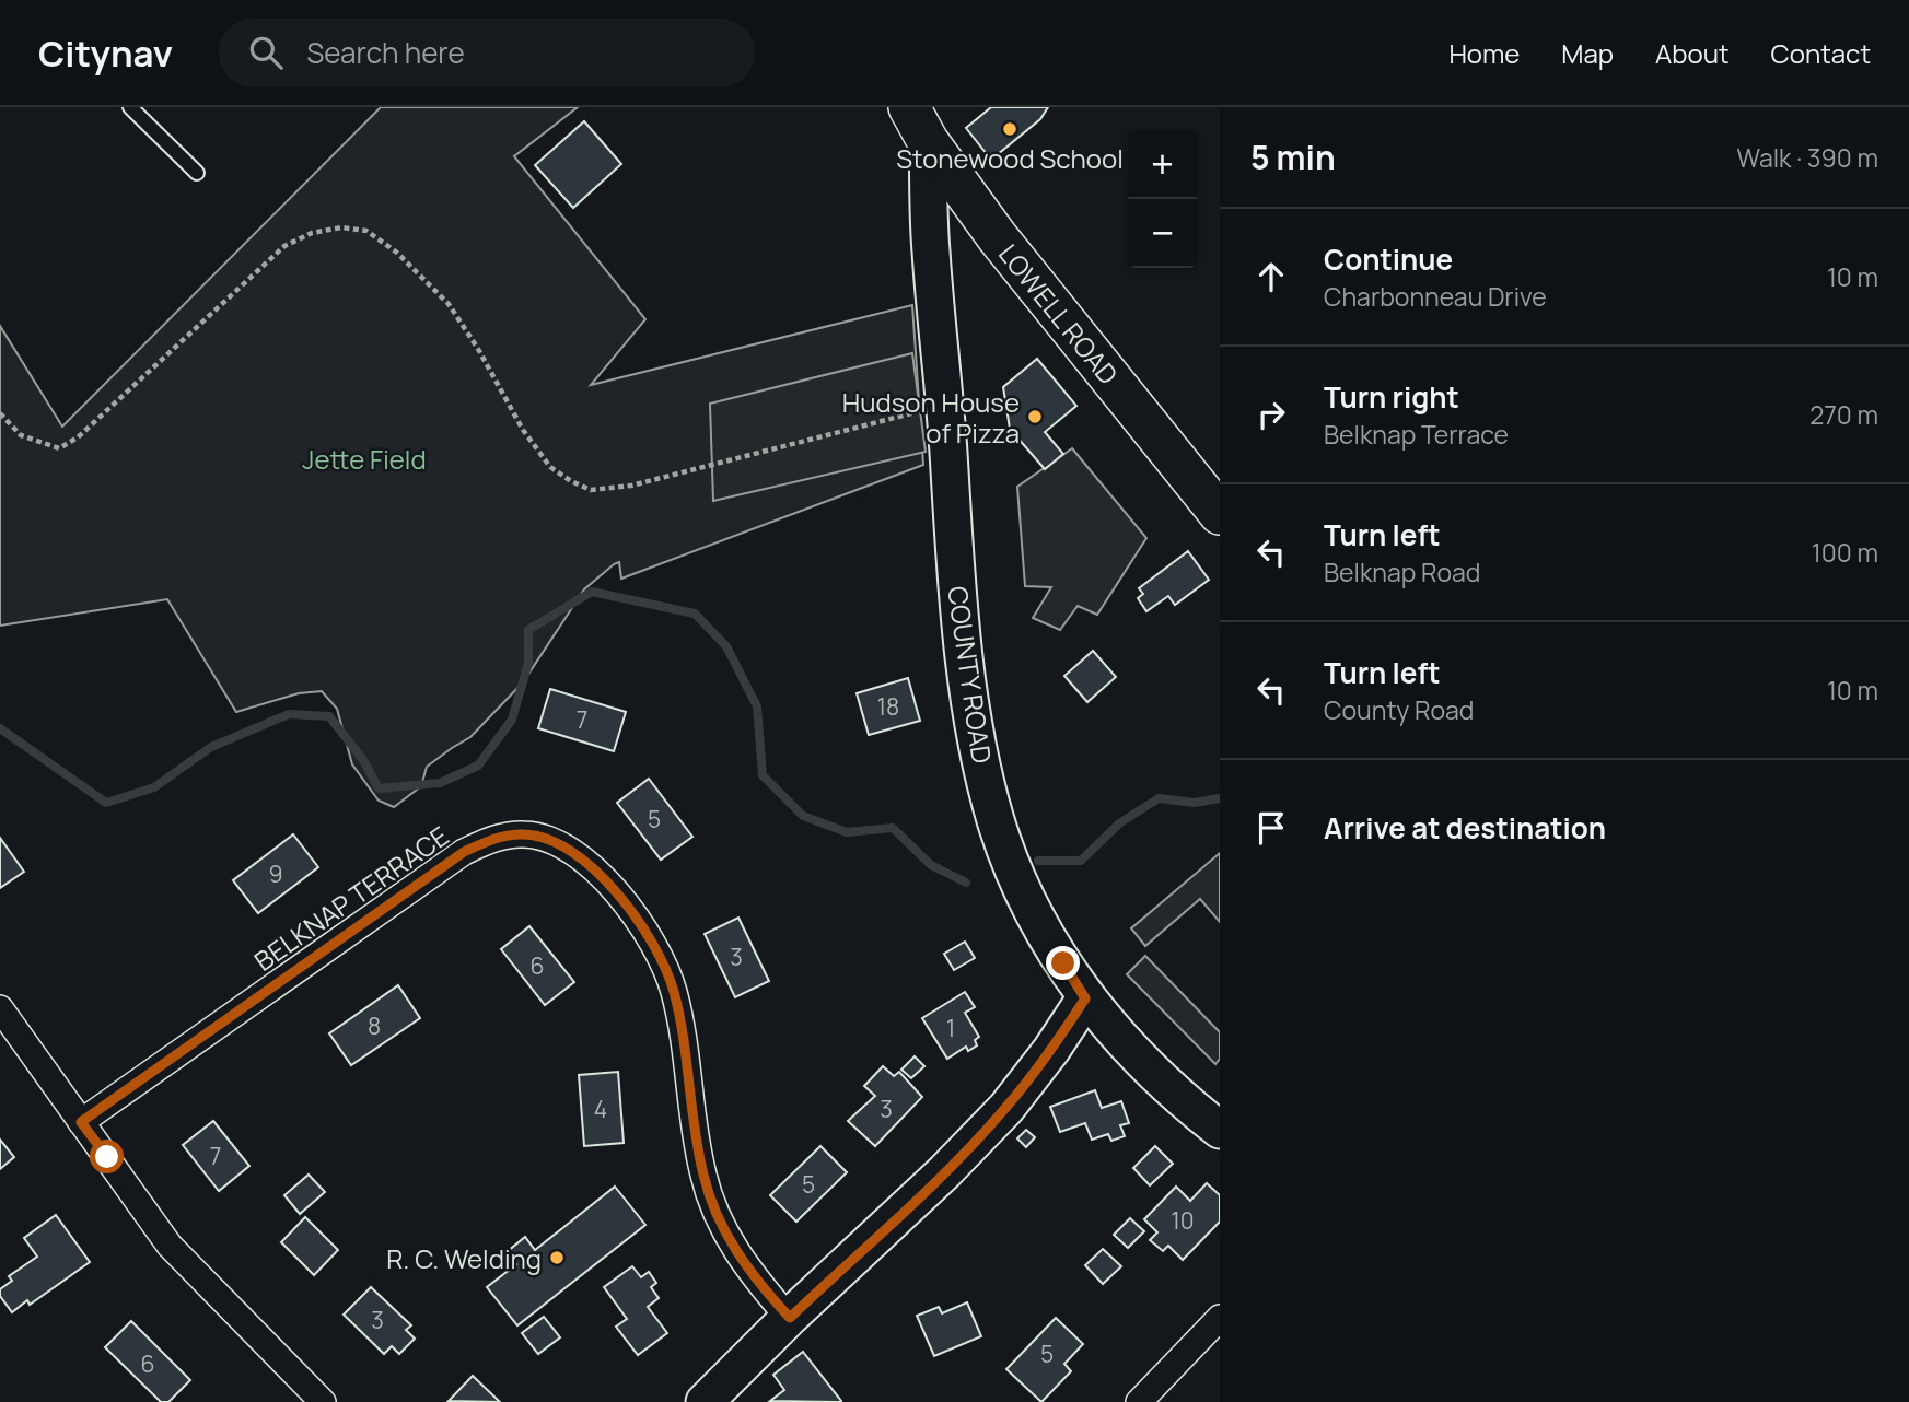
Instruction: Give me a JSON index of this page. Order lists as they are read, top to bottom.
{
  "streets": {
    "main road": ["LOWELL ROAD"],
    "street": ["COUNTY ROAD", "BELKNAP TERRACE"]
  },
  "crossings": [
    ["LOWELL ROAD", "COUNTY ROAD"]
  ],
  "parks": ["Jette Field"],
  "places": ["Stonewood School", "Hudson House of Pizza", "R. C. Welding"],
  "house_numbers": [
    "18",
    "7",
    "5",
    "9",
    "3",
    "6",
    "8",
    "1",
    "4",
    "3",
    "7",
    "5",
    "10",
    "3",
    "5",
    "6"
  ],
  "page": {
    "header": "Citynav",
    "search": "Search here",
    "nav": [
      "Home",
      "Map",
      "About",
      "Contact"
    ],
    "heading": ["5 min", "Walk · 390 m"],
    "map_buttons": ["+", "−"],
    "list": [
      ["Continue", "Charbonneau Drive", "10 m"],
      ["Turn right", "Belknap Terrace", "270 m"],
      ["Turn left", "Belknap Road", "100 m"],
      ["Turn left", "County Road", "10 m"],
      "Arrive at destination"
    ]
  }
}
